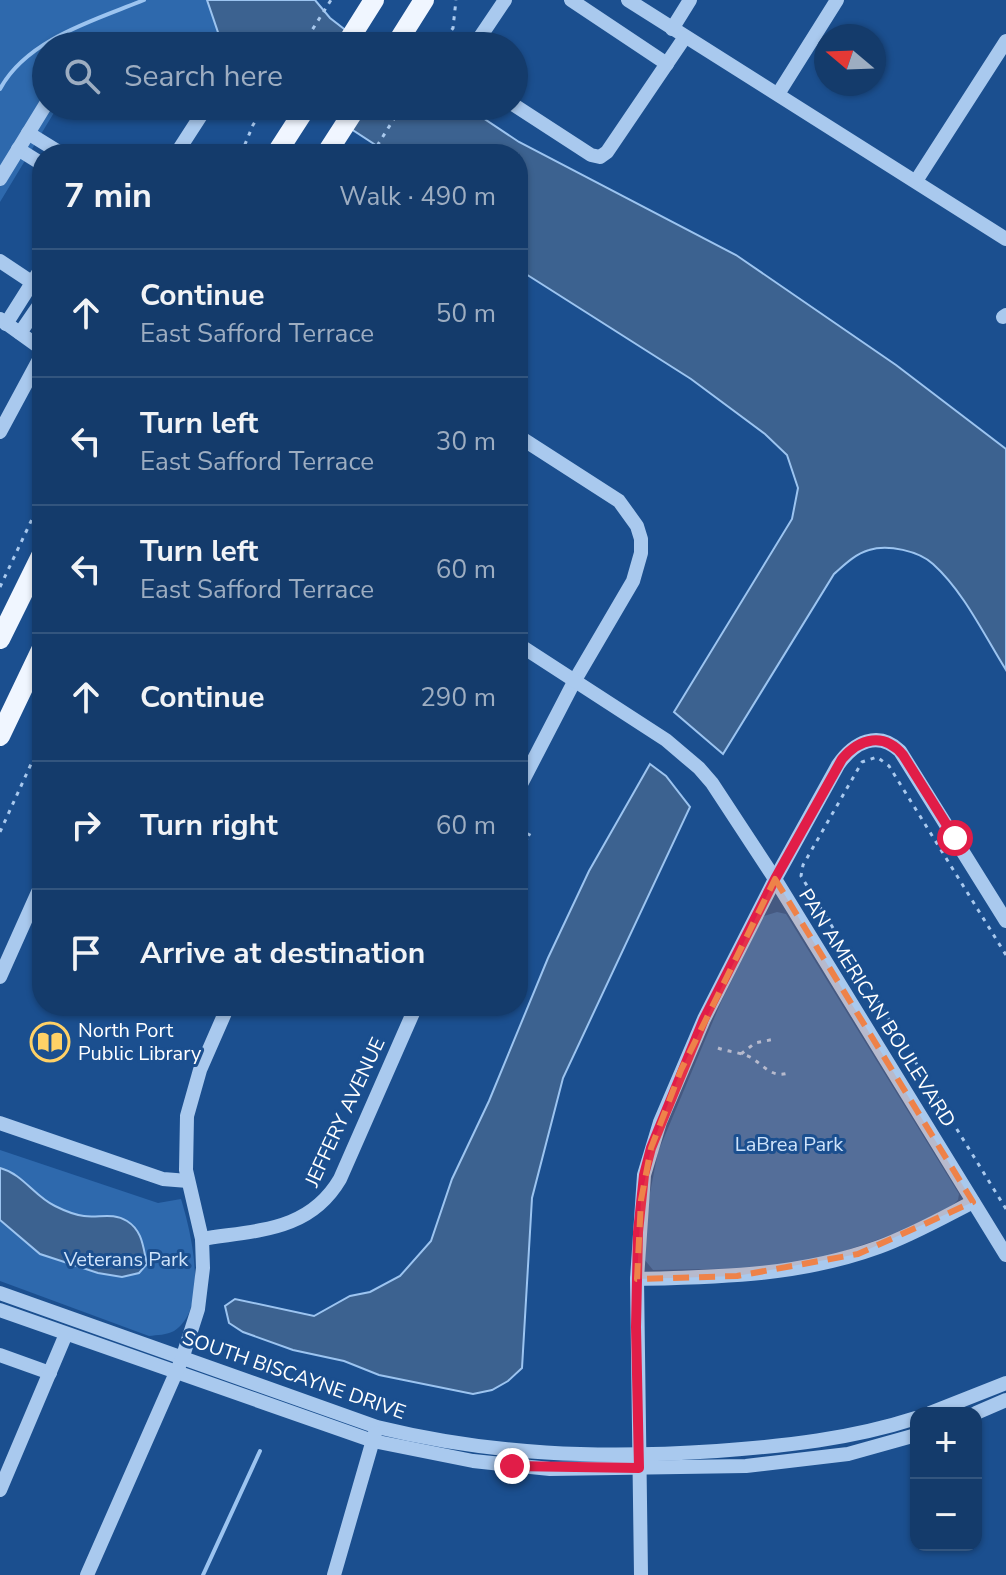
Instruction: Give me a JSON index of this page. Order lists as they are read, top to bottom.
{
  "streets": {
    "street": ["PAN AMERICAN BOULEVARD", "JEFFERY AVENUE", "SOUTH BISCAYNE DRIVE"]
  },
  "parks": ["LaBrea Park", "Veterans Park"],
  "places": {
    "library": ["North Port Public Library"]
  },
  "north": "left",
  "page": {
    "search": "Search here",
    "heading": ["7 min", "Walk · 490 m"],
    "list": [
      ["Continue", "East Safford Terrace", "50 m"],
      ["Turn left", "East Safford Terrace", "30 m"],
      ["Turn left", "East Safford Terrace", "60 m"],
      ["Continue", "290 m"],
      ["Turn right", "60 m"],
      "Arrive at destination"
    ],
    "map_buttons": ["+", "−"]
  }
}
